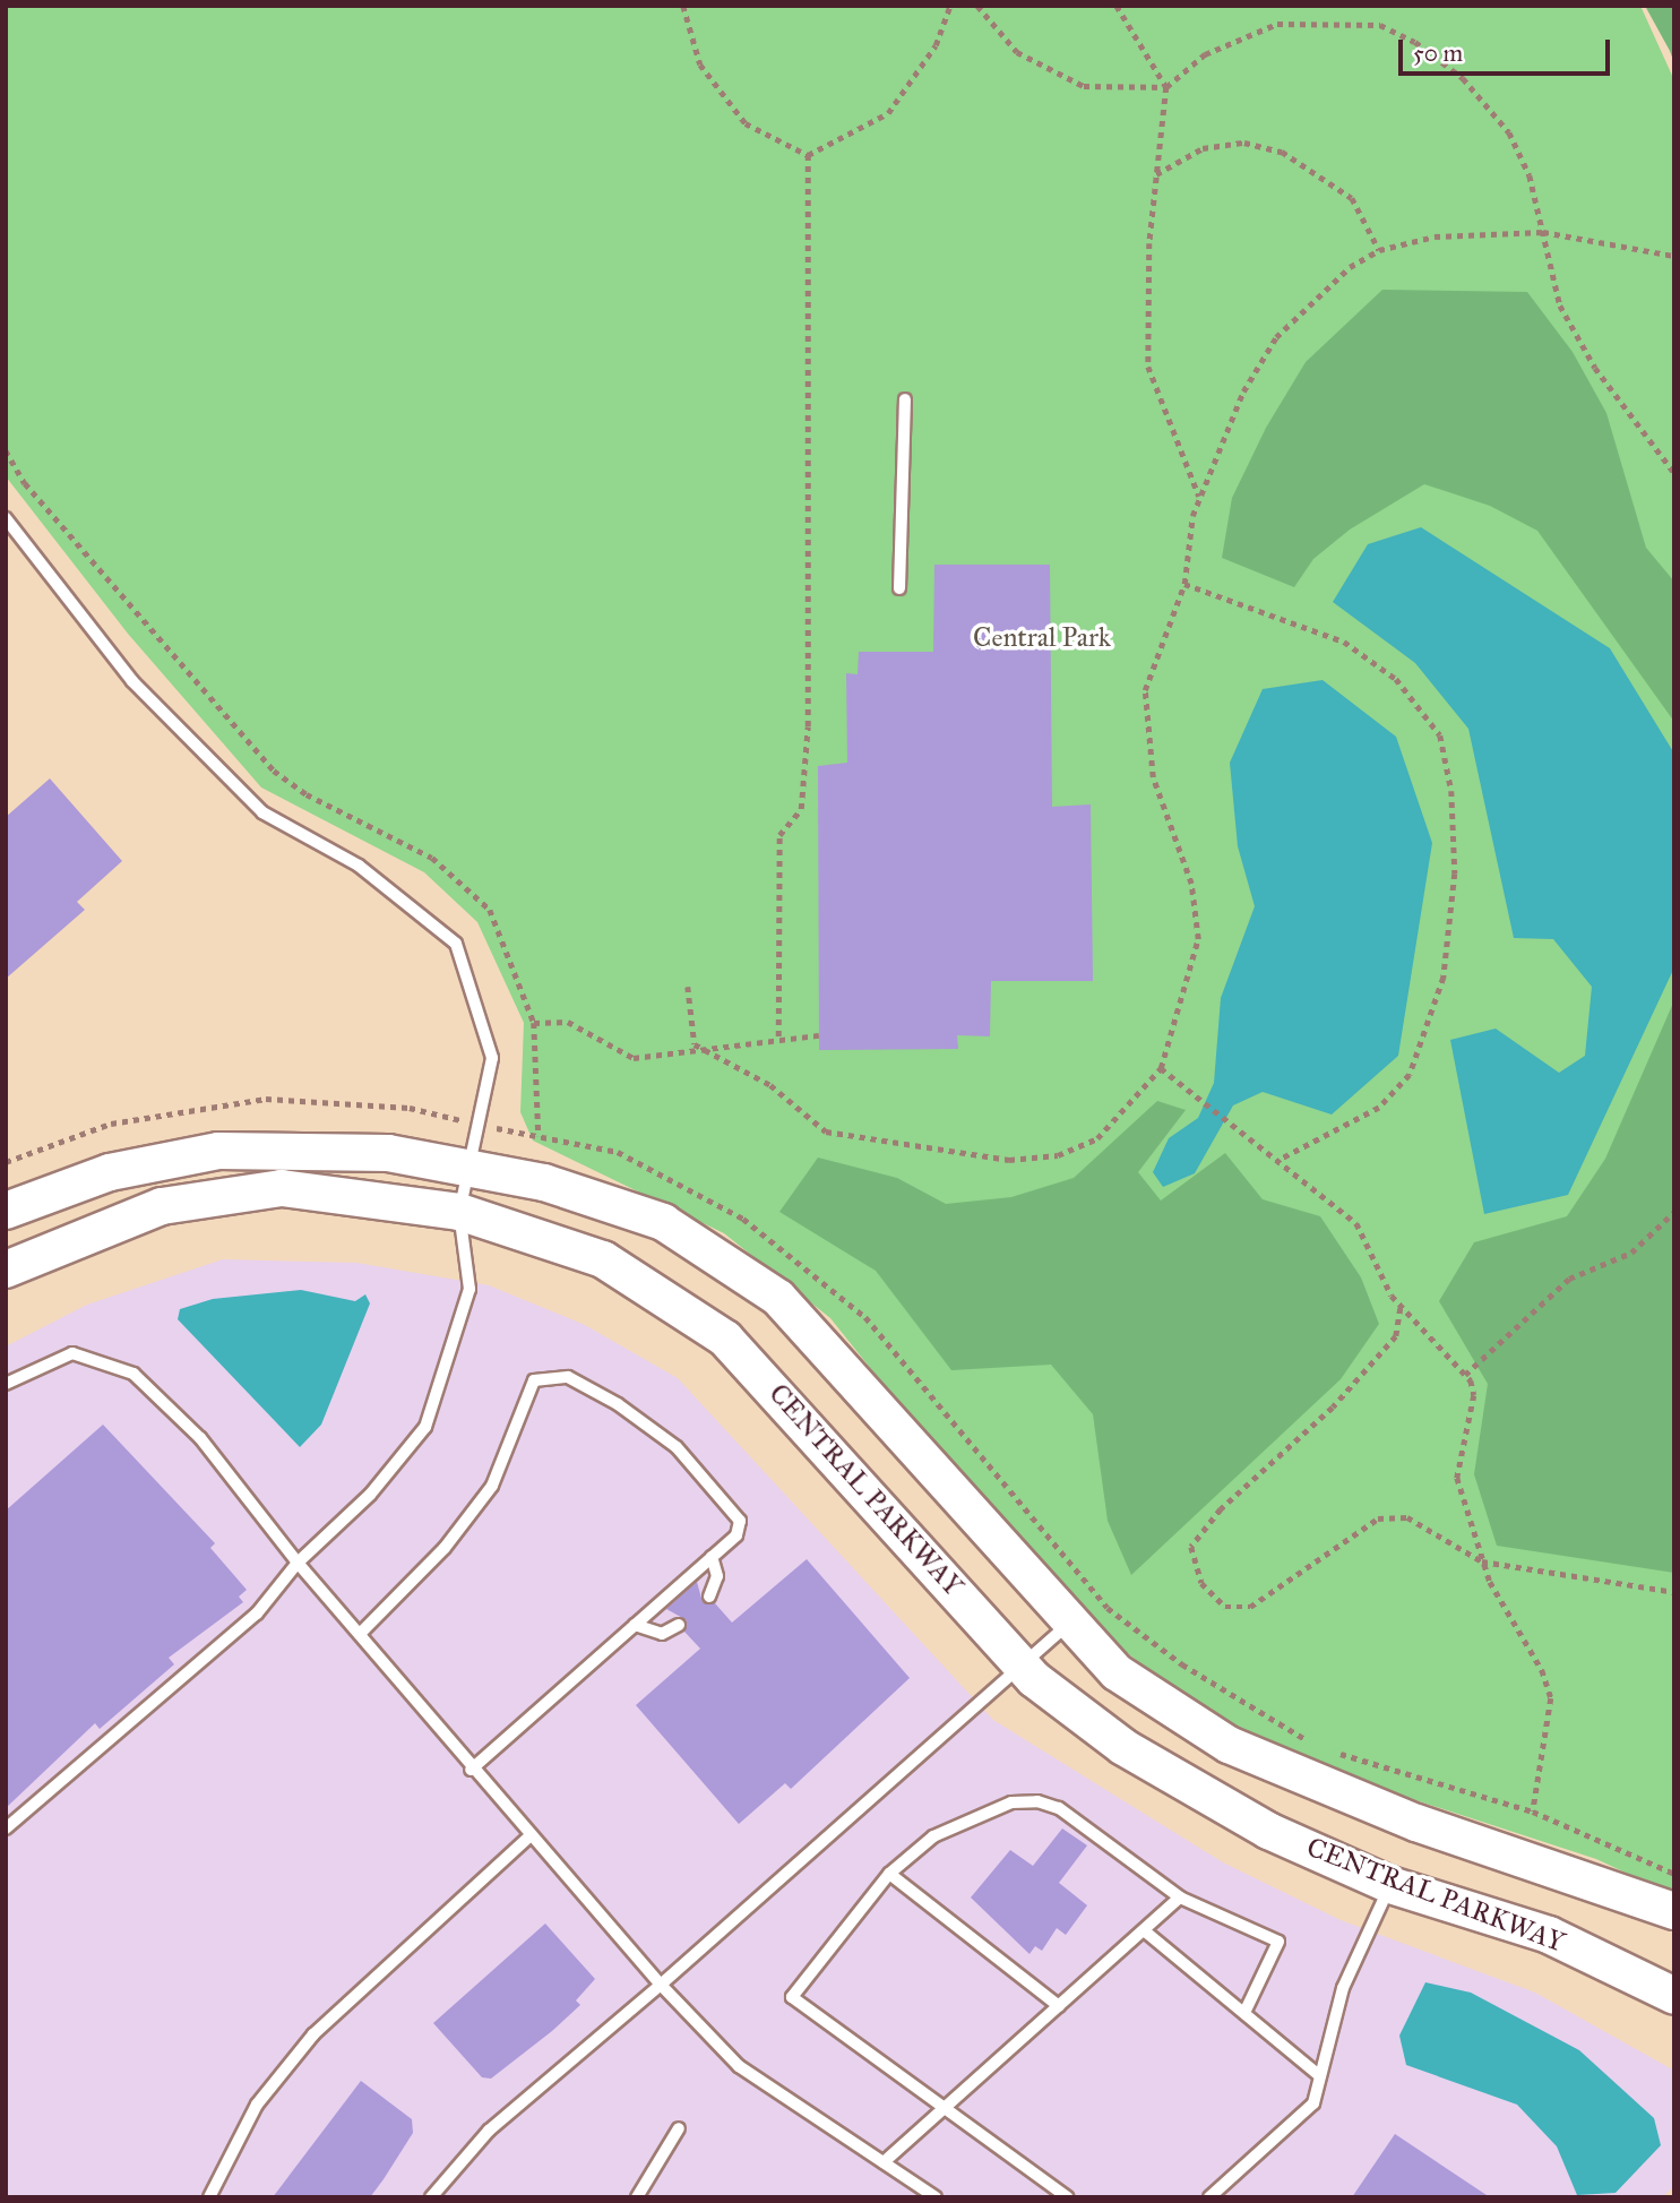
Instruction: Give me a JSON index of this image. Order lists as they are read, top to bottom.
{
  "streets": {
    "street": ["CENTRAL PARKWAY"]
  },
  "parks": ["Central Park"],
  "scale_bar": "50 m"
}
